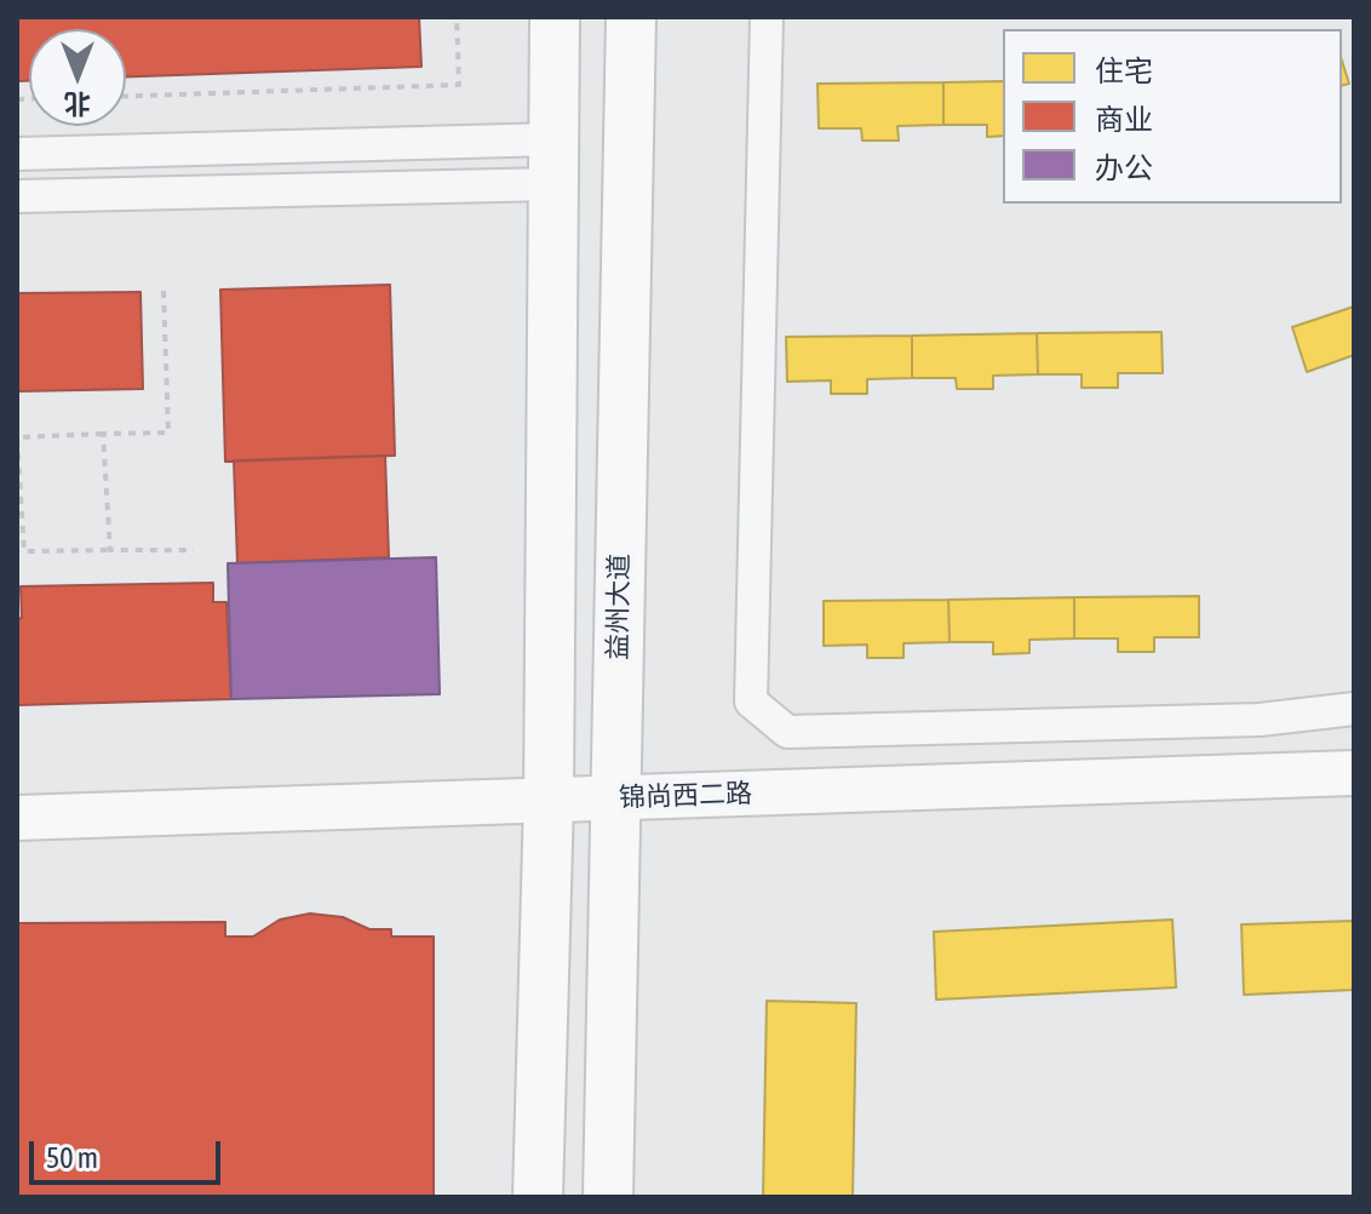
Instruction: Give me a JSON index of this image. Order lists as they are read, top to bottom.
{
  "streets": {
    "main road": ["益州大道"],
    "street": ["锦尚西二路"]
  },
  "crossings": [
    ["益州大道", "锦尚西二路"]
  ],
  "legend": ["住宅", "商业", "办公"],
  "scale_bar": "50 m",
  "north": "bottom"
}
